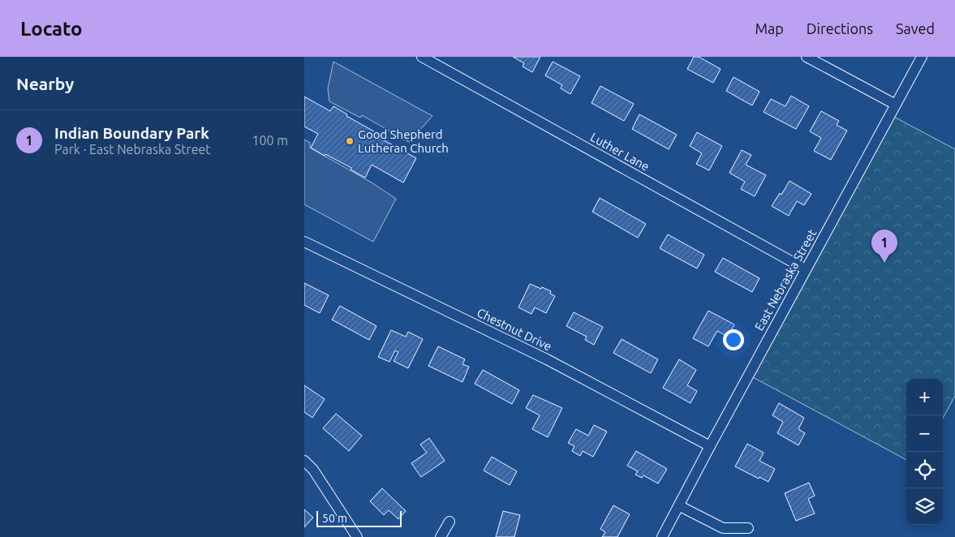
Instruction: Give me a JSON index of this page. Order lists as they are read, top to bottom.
{
  "streets": {
    "street": ["Luther Lane", "East Nebraska Street", "Chestnut Drive"]
  },
  "crossings": [
    ["Luther Lane", "East Nebraska Street"],
    ["East Nebraska Street", "Chestnut Drive"]
  ],
  "places": ["Good Shepherd Lutheran Church"],
  "scale_bar": "50 m",
  "page": {
    "header": "Locato",
    "nav": ["Map", "Directions", "Saved"],
    "heading": "Nearby",
    "list": [
      {
        "mark": "1",
        "name": "Indian Boundary Park",
        "note": "Park · East Nebraska Street",
        "value": "100 m"
      }
    ],
    "pins": "1",
    "map_buttons": ["+", "−"],
    "scale": "50 m"
  }
}
